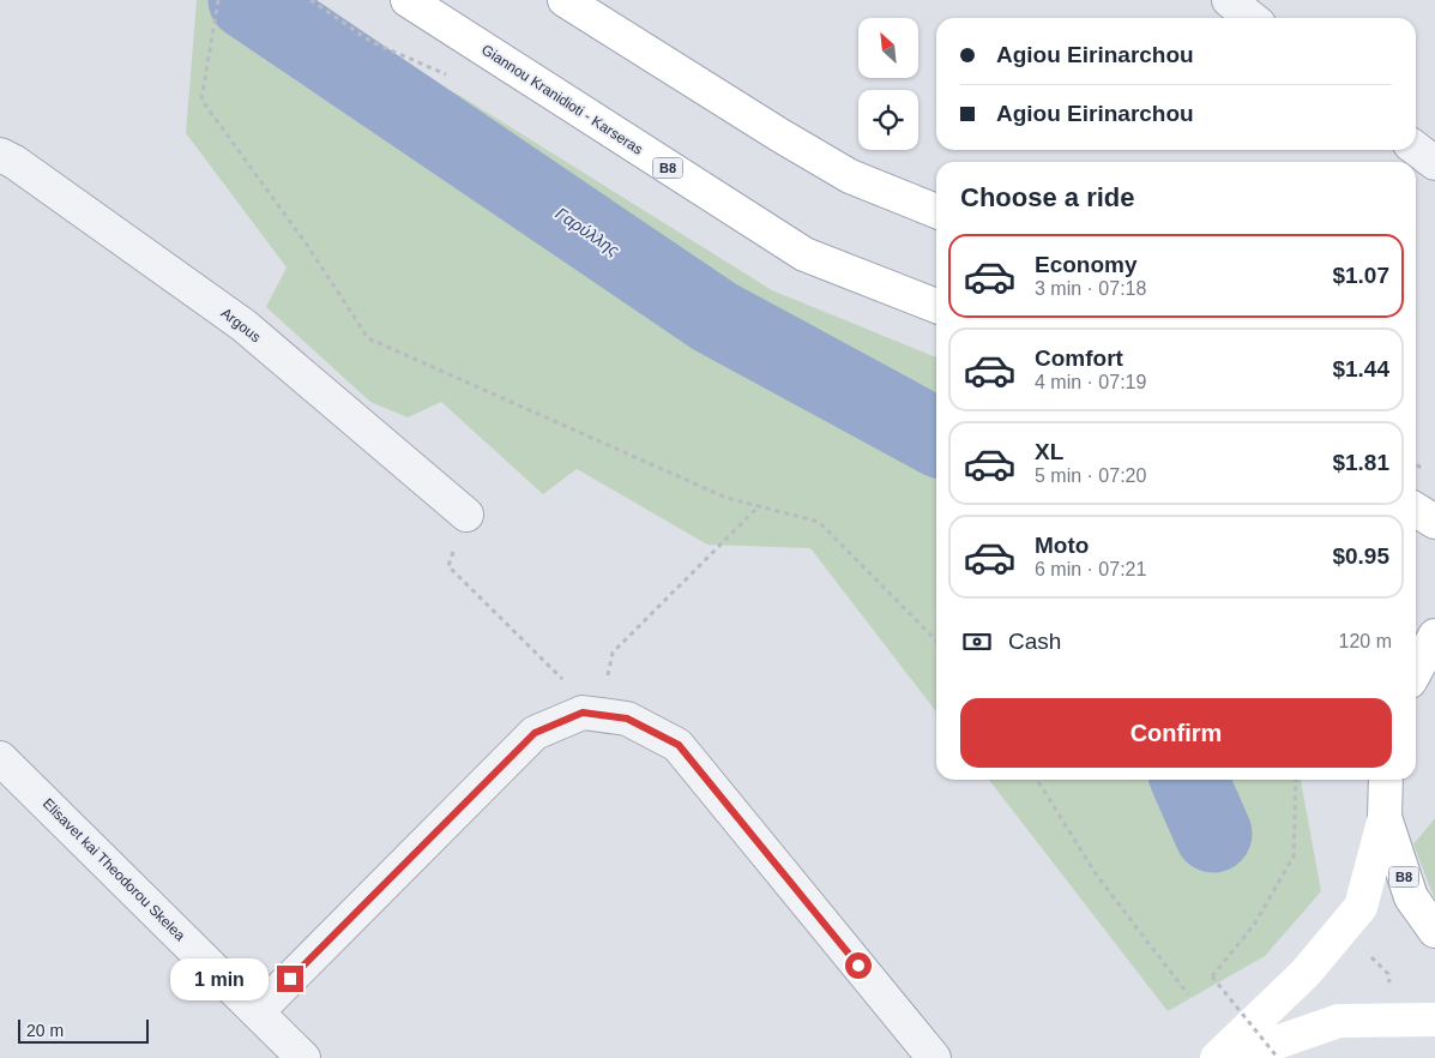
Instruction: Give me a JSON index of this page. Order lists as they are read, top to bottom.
{
  "streets": {
    "main road": ["Giannou Kranidioti - Karseras", "B8"],
    "street": ["Argous", "Elisavet kai Theodorou Skelea"]
  },
  "water": ["Γαρύλλης"],
  "scale_bar": "20 m",
  "north": "top left",
  "page": {
    "banner": ["Agiou Eirinarchou", "Agiou Eirinarchou"],
    "heading": "Choose a ride",
    "list": [
      {
        "name": "Economy",
        "note": "3 min · 07:18",
        "value": "$1.07"
      },
      {
        "name": "Comfort",
        "note": "4 min · 07:19",
        "value": "$1.44"
      },
      {
        "name": "XL",
        "note": "5 min · 07:20",
        "value": "$1.81"
      },
      {
        "name": "Moto",
        "note": "6 min · 07:21",
        "value": "$0.95"
      }
    ],
    "pay": ["Cash", "120 m"],
    "buttons": "Confirm",
    "bubble": "1 min",
    "scale": "20 m"
  }
}
